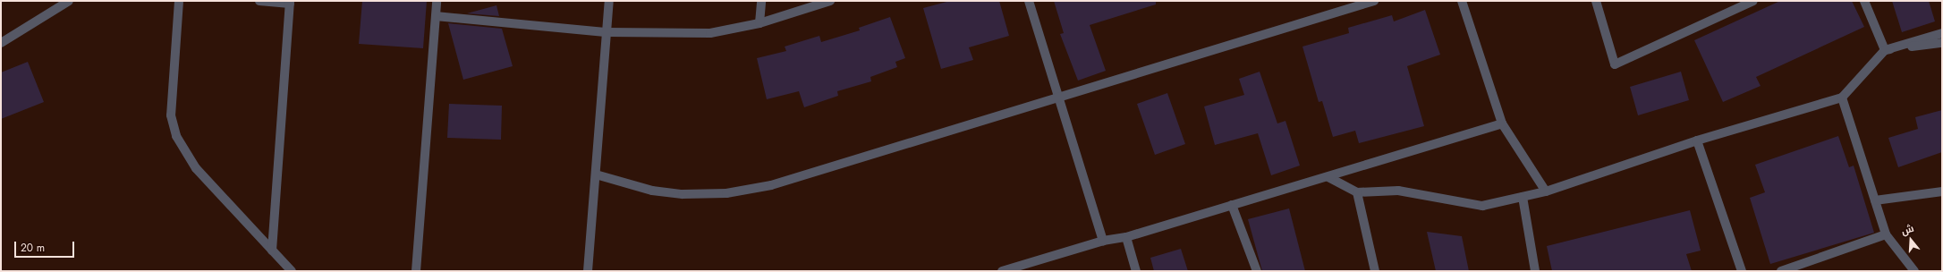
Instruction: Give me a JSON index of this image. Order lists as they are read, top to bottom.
{
  "scale_bar": "20 m",
  "north": "top"
}
